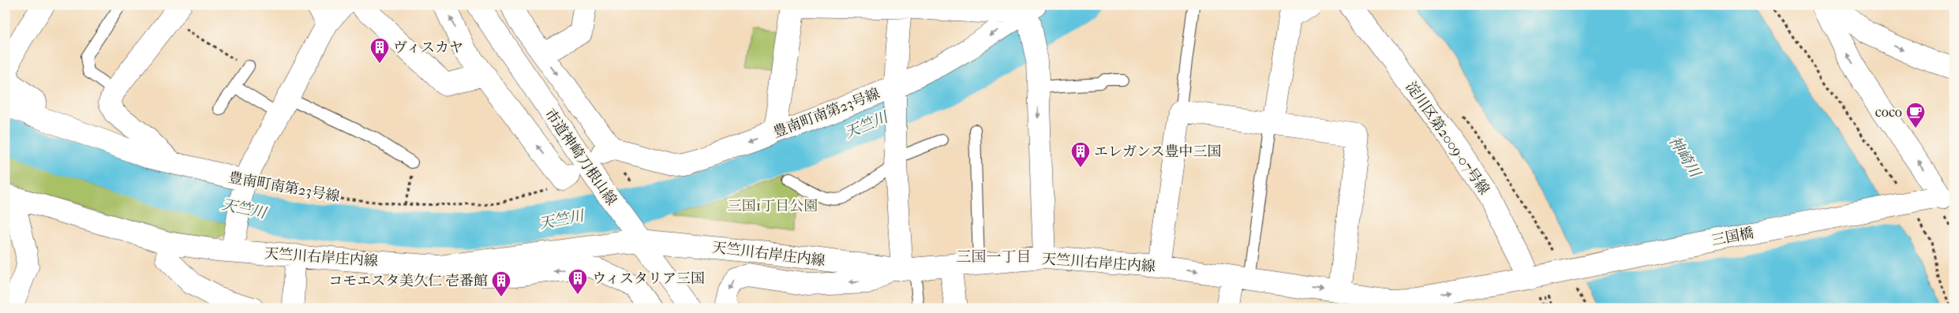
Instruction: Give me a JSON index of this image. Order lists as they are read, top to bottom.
{
  "streets": {
    "street": [
      "豊南町南第23号線",
      "淀川区第2009-07号線",
      "市道神崎刀根山線",
      "三国橋",
      "天竺川右岸庄内線"
    ]
  },
  "crossings": [
    ["淀川区第2009-07号線", "三国橋"],
    ["淀川区第2009-07号線", "天竺川右岸庄内線"],
    ["市道神崎刀根山線", "天竺川右岸庄内線"],
    ["三国橋", "天竺川右岸庄内線"]
  ],
  "districts": ["三国一丁目"],
  "water": ["天竺川", "神崎川"],
  "parks": ["三国1丁目公園"],
  "places": {
    "building": [
      "ヴィスカヤ",
      "エレガンス豊中三国",
      "ウィスタリア三国",
      "コモエスタ美久仁 壱番館"
    ],
    "cafe": ["coco"]
  }
}
